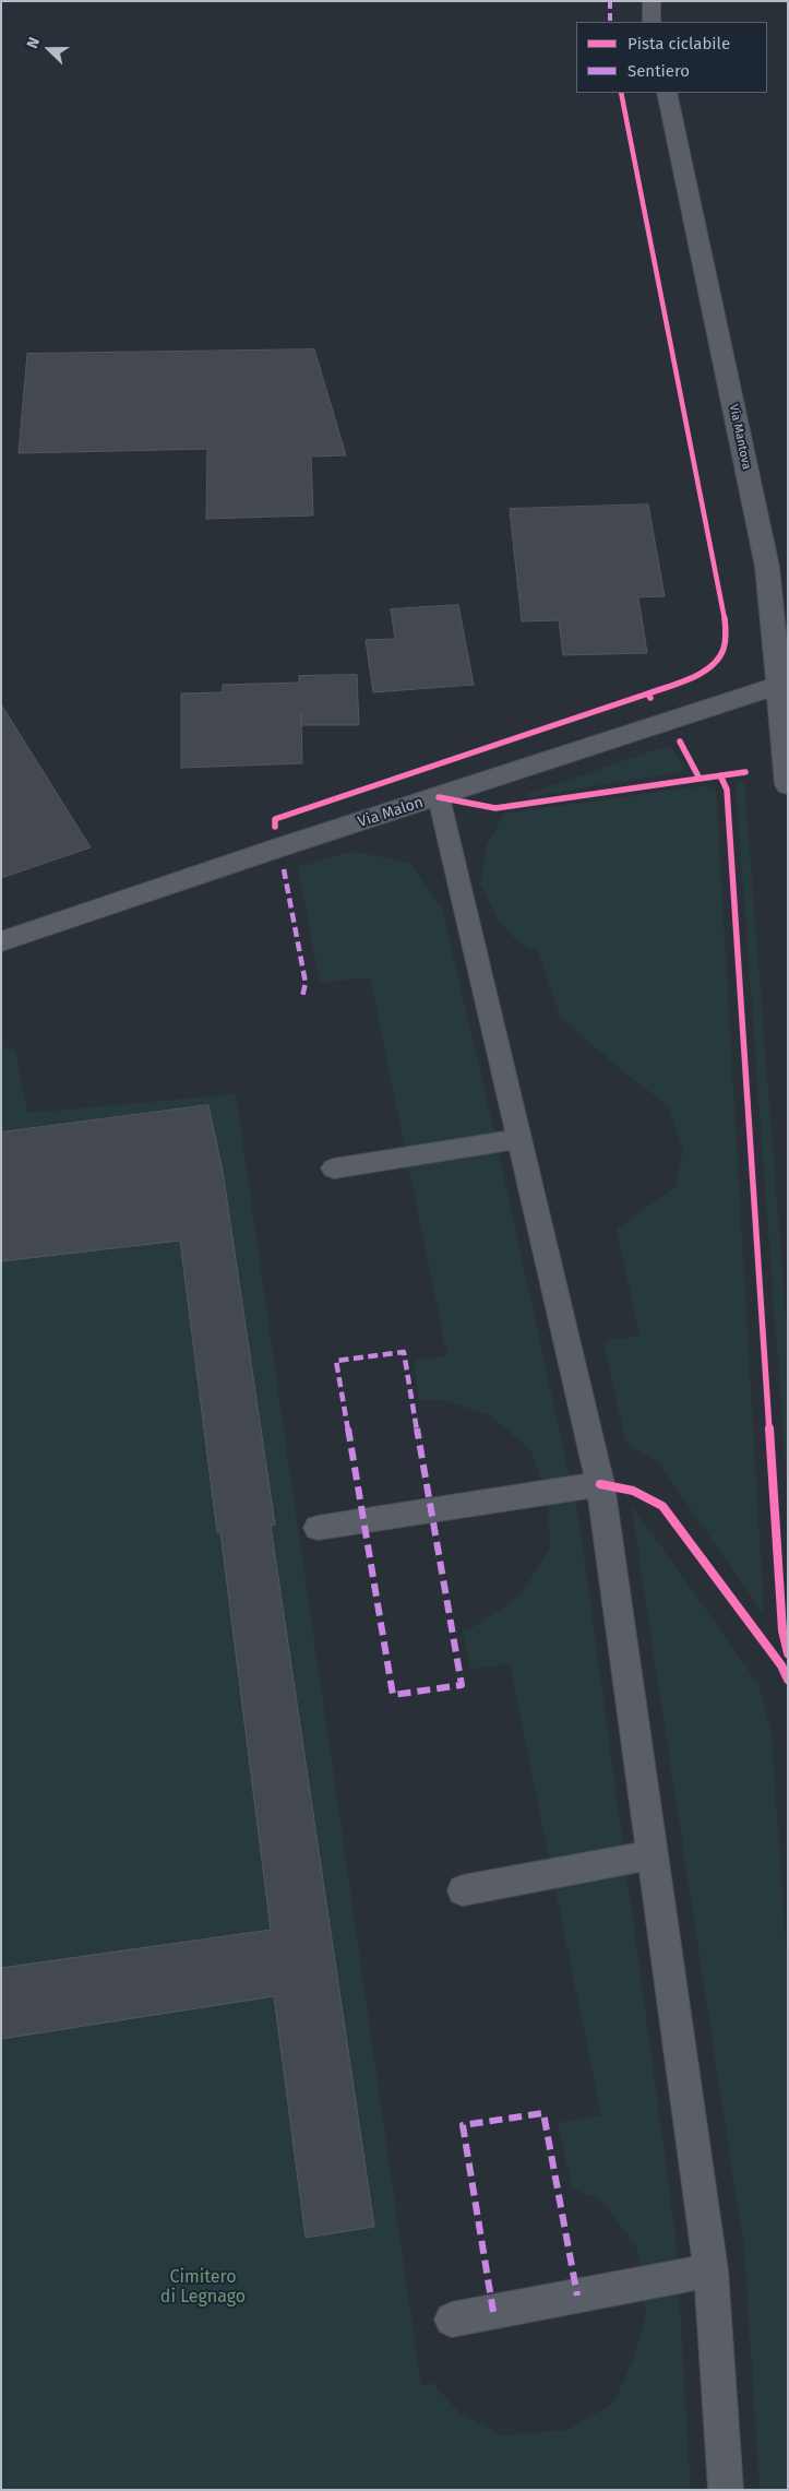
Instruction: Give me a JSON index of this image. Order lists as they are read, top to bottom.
{
  "streets": {
    "street": ["Via Mantova", "Via Malon"]
  },
  "crossings": [
    ["Via Mantova", "Via Malon"]
  ],
  "parks": ["Cimitero di Legnago"],
  "legend": ["Pista ciclabile", "Sentiero"],
  "north": "left"
}
